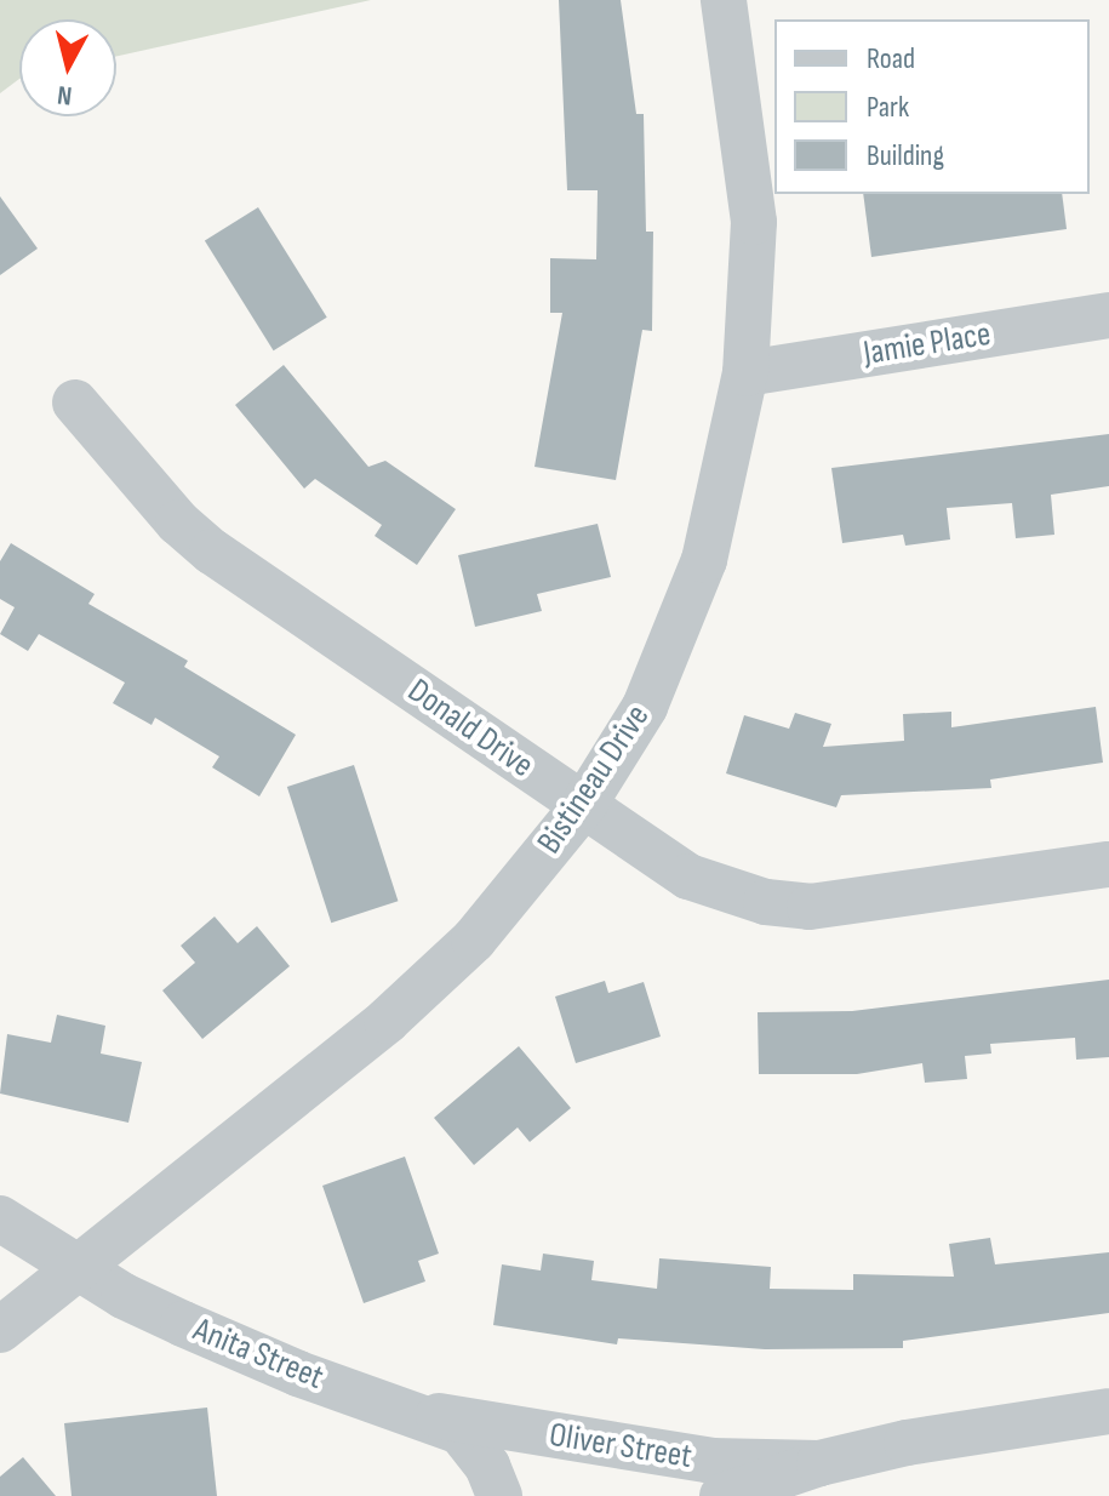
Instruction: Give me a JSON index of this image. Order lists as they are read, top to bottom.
{
  "streets": {
    "street": [
      "Jamie Place",
      "Donald Drive",
      "Bistineau Drive",
      "Anita Street",
      "Oliver Street"
    ]
  },
  "crossings": [
    ["Jamie Place", "Bistineau Drive"],
    ["Donald Drive", "Bistineau Drive"],
    ["Bistineau Drive", "Anita Street"],
    ["Anita Street", "Oliver Street"]
  ],
  "legend": ["Road", "Park", "Building"],
  "north": "bottom"
}
